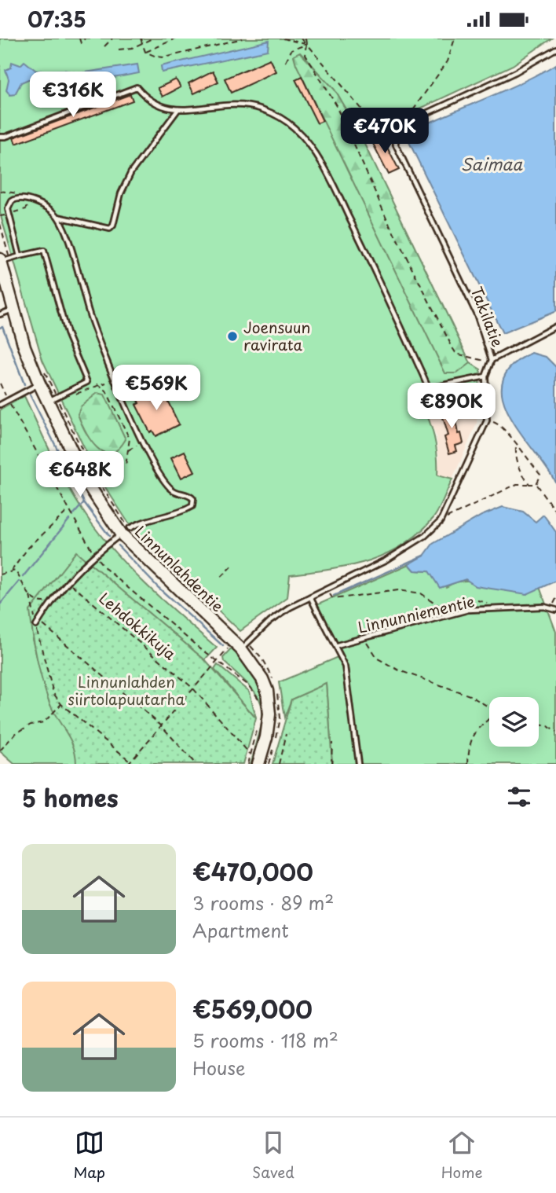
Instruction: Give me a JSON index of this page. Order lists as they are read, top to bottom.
{
  "streets": {
    "street": ["Linnunlahdentie"],
    "lane": ["Takilatie", "Linnunniementie"],
    "path": ["Lehdokkikuja"]
  },
  "crossings": [
    ["Takilatie", "Linnunlahdentie"],
    ["Linnunlahdentie", "Lehdokkikuja"]
  ],
  "water": ["Saimaa"],
  "parks": ["Linnunlahden siirtolapuutarha"],
  "places": ["Joensuun ravirata"],
  "page": {
    "status": "07:35",
    "price": [
      "€316K",
      "€470K",
      "€569K",
      "€890K",
      "€648K"
    ],
    "heading": "5 homes",
    "list": [
      {
        "name": "€470,000",
        "note": "3 rooms · 89 m² · Apartment"
      },
      {
        "name": "€569,000",
        "note": "5 rooms · 118 m² · House"
      }
    ],
    "tabs": ["Map", "Saved", "Home"]
  }
}
